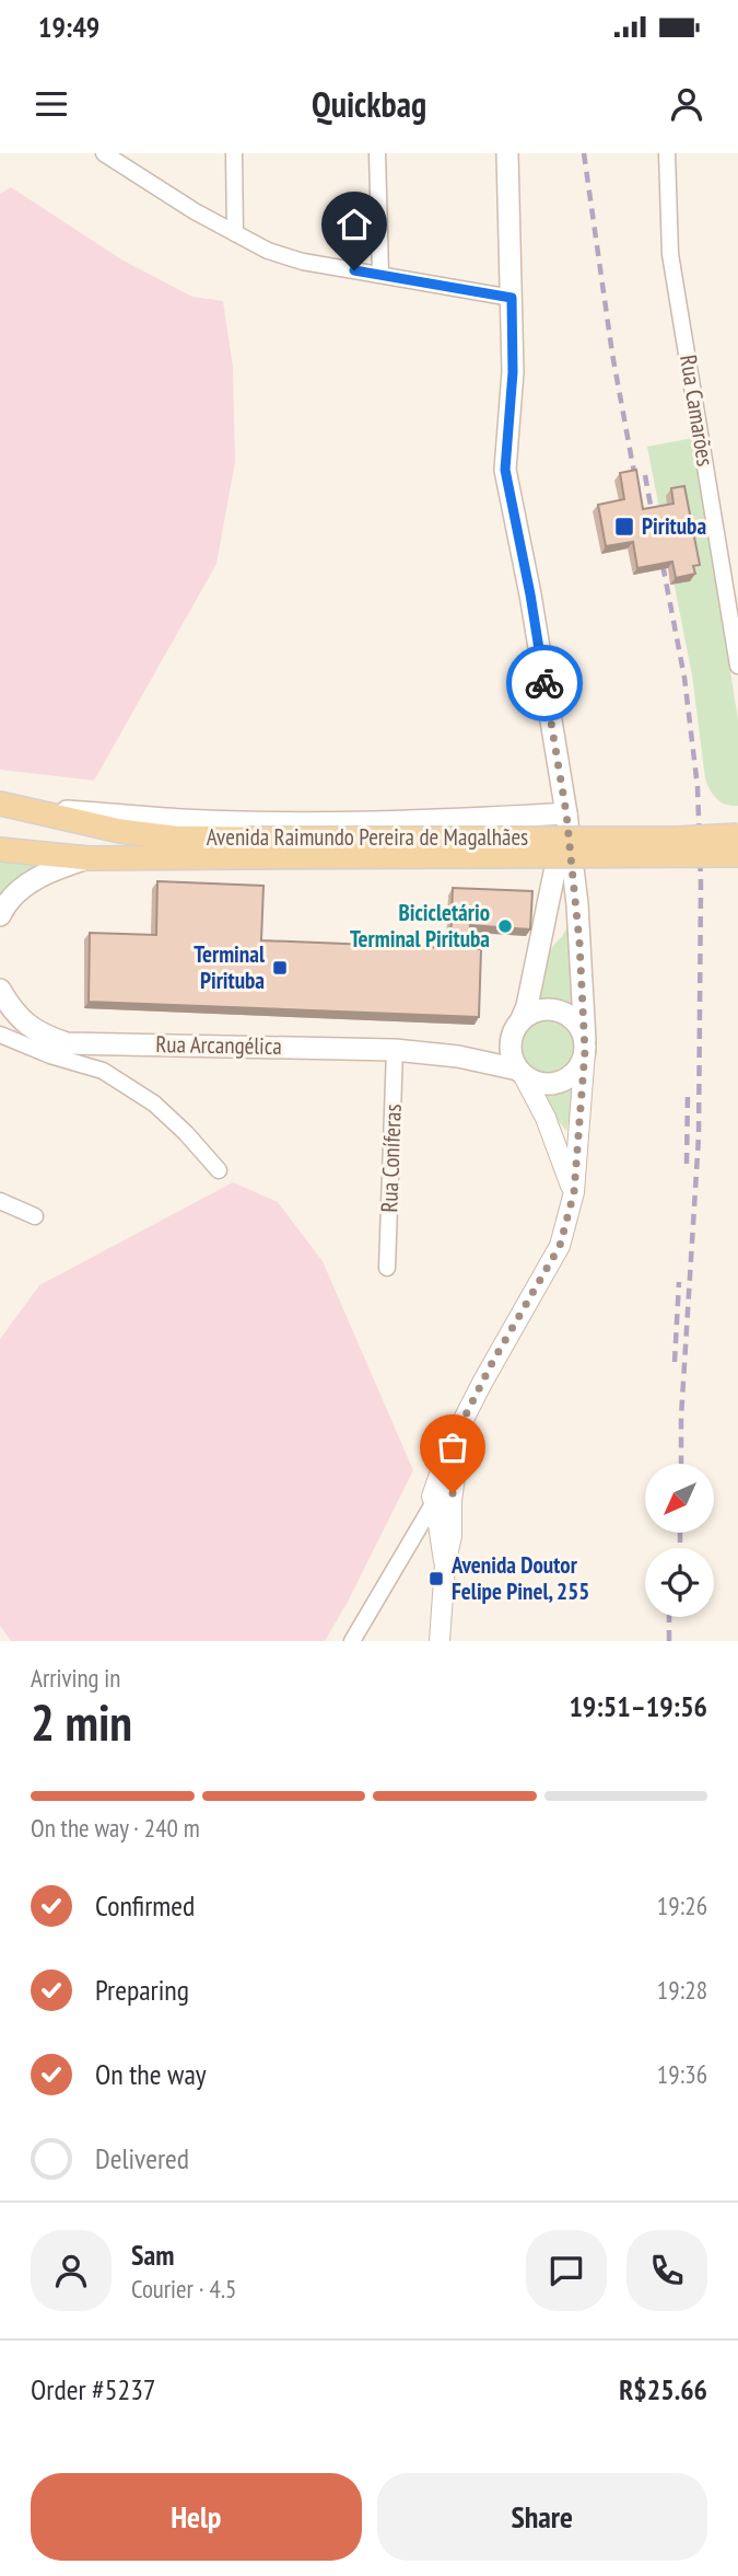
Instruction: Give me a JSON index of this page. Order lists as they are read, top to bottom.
{
  "streets": {
    "main road": ["Avenida Raimundo Pereira de Magalhães", "Rua Arcangélica"],
    "street": ["Rua Camarões", "Rua Coníferas"]
  },
  "crossings": [
    ["Rua Arcangélica", "Rua Coníferas"]
  ],
  "places": {
    "transit": ["Pirituba", "Terminal Pirituba", "Avenida Doutor Felipe Pinel, 255"],
    "other": ["Bicicletário Terminal Pirituba"]
  },
  "north": "bottom left",
  "page": {
    "status": "19:49",
    "header": "Quickbag",
    "heading": ["2 min", "Arriving in", "19:51–19:56"],
    "panel": [
      "Sam",
      "Courier · 4.5",
      "Order #5237",
      "R$25.66"
    ],
    "bar": "On the way · 240 m",
    "list": [
      ["Confirmed", "19:26"],
      ["Preparing", "19:28"],
      ["On the way", "19:36"],
      "Delivered"
    ],
    "buttons": ["Help", "Share"]
  }
}
